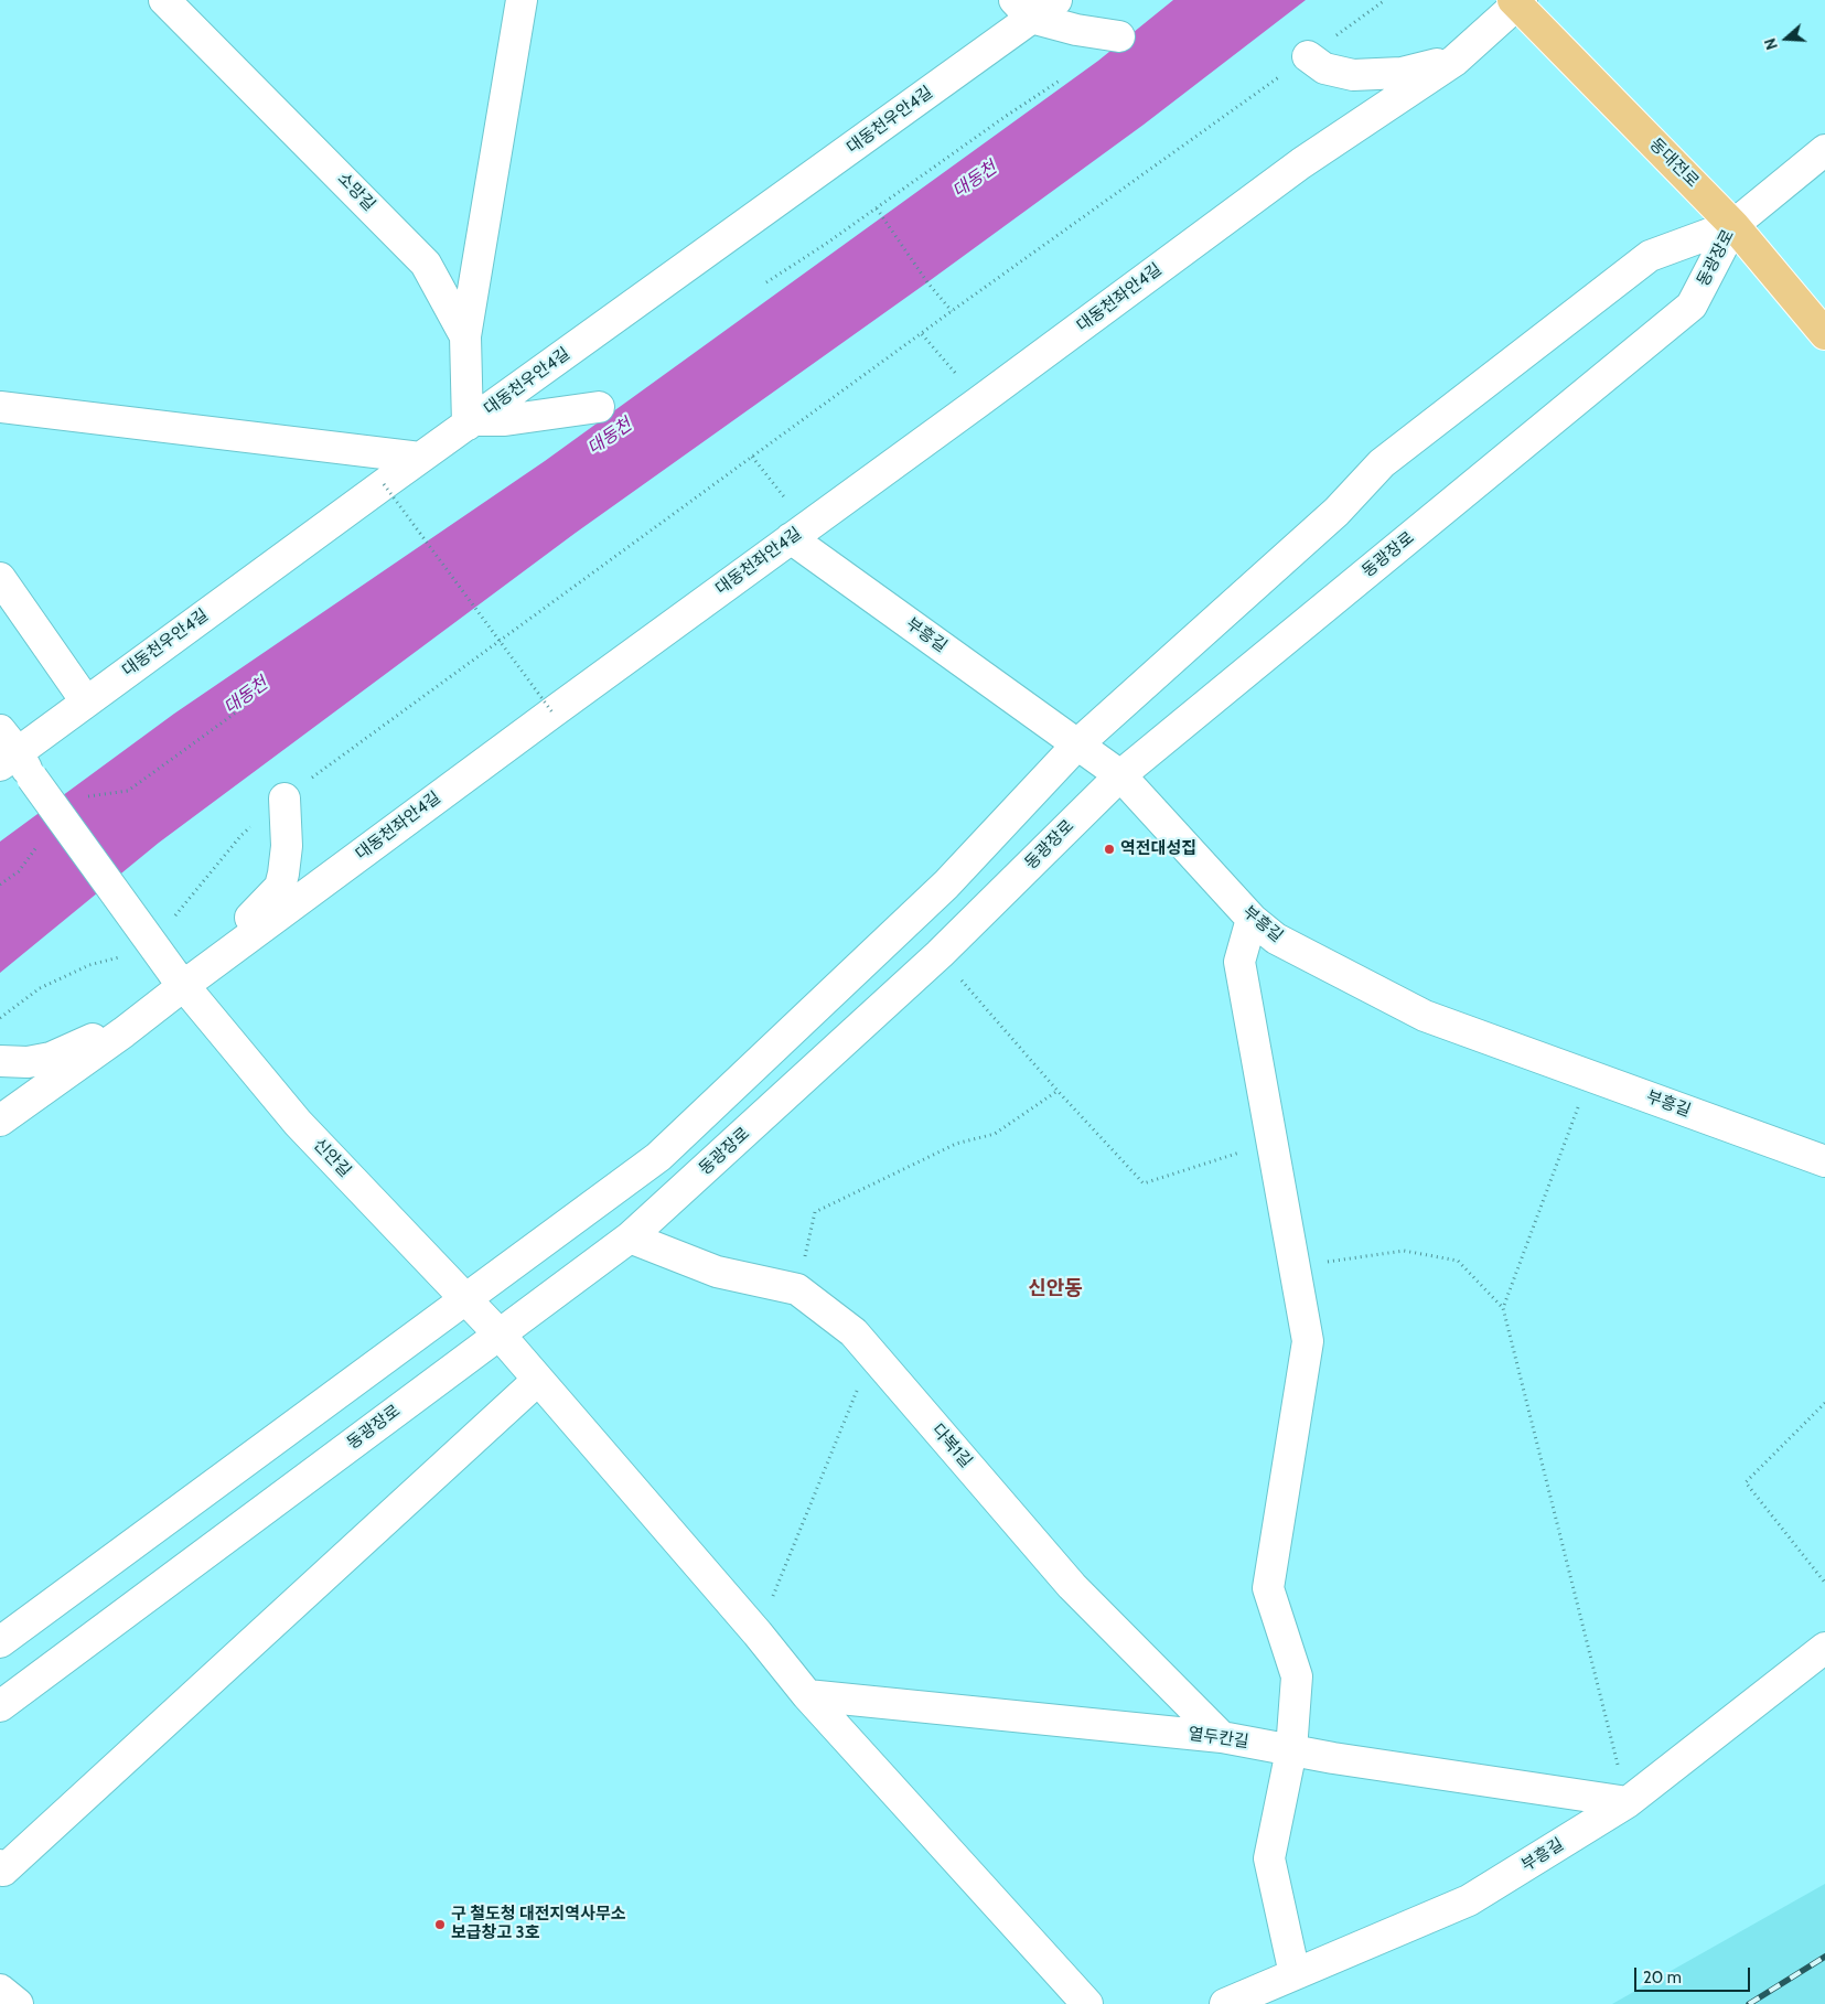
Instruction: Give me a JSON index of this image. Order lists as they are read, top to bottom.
{
  "streets": {
    "main road": ["동대전로"],
    "street": [
      "대동천우안4길",
      "소망길",
      "동광장로",
      "대동천좌안4길",
      "부흥길",
      "신안길",
      "다복1길",
      "열두칸길"
    ]
  },
  "crossings": [
    ["대동천우안4길", "소망길"],
    ["대동천우안4길", "신안길"],
    ["동대전로", "동광장로"],
    ["동대전로", "대동천좌안4길"],
    ["동광장로", "부흥길"],
    ["동광장로", "신안길"],
    ["동광장로", "다복1길"],
    ["대동천좌안4길", "부흥길"],
    ["대동천좌안4길", "신안길"],
    ["부흥길", "열두칸길"],
    ["신안길", "열두칸길"],
    ["다복1길", "열두칸길"]
  ],
  "districts": ["신안동"],
  "water": ["대동천"],
  "places": ["역전대성집", "구 철도청 대전지역사무소 보급창고 3호"],
  "scale_bar": "20 m",
  "north": "left"
}
